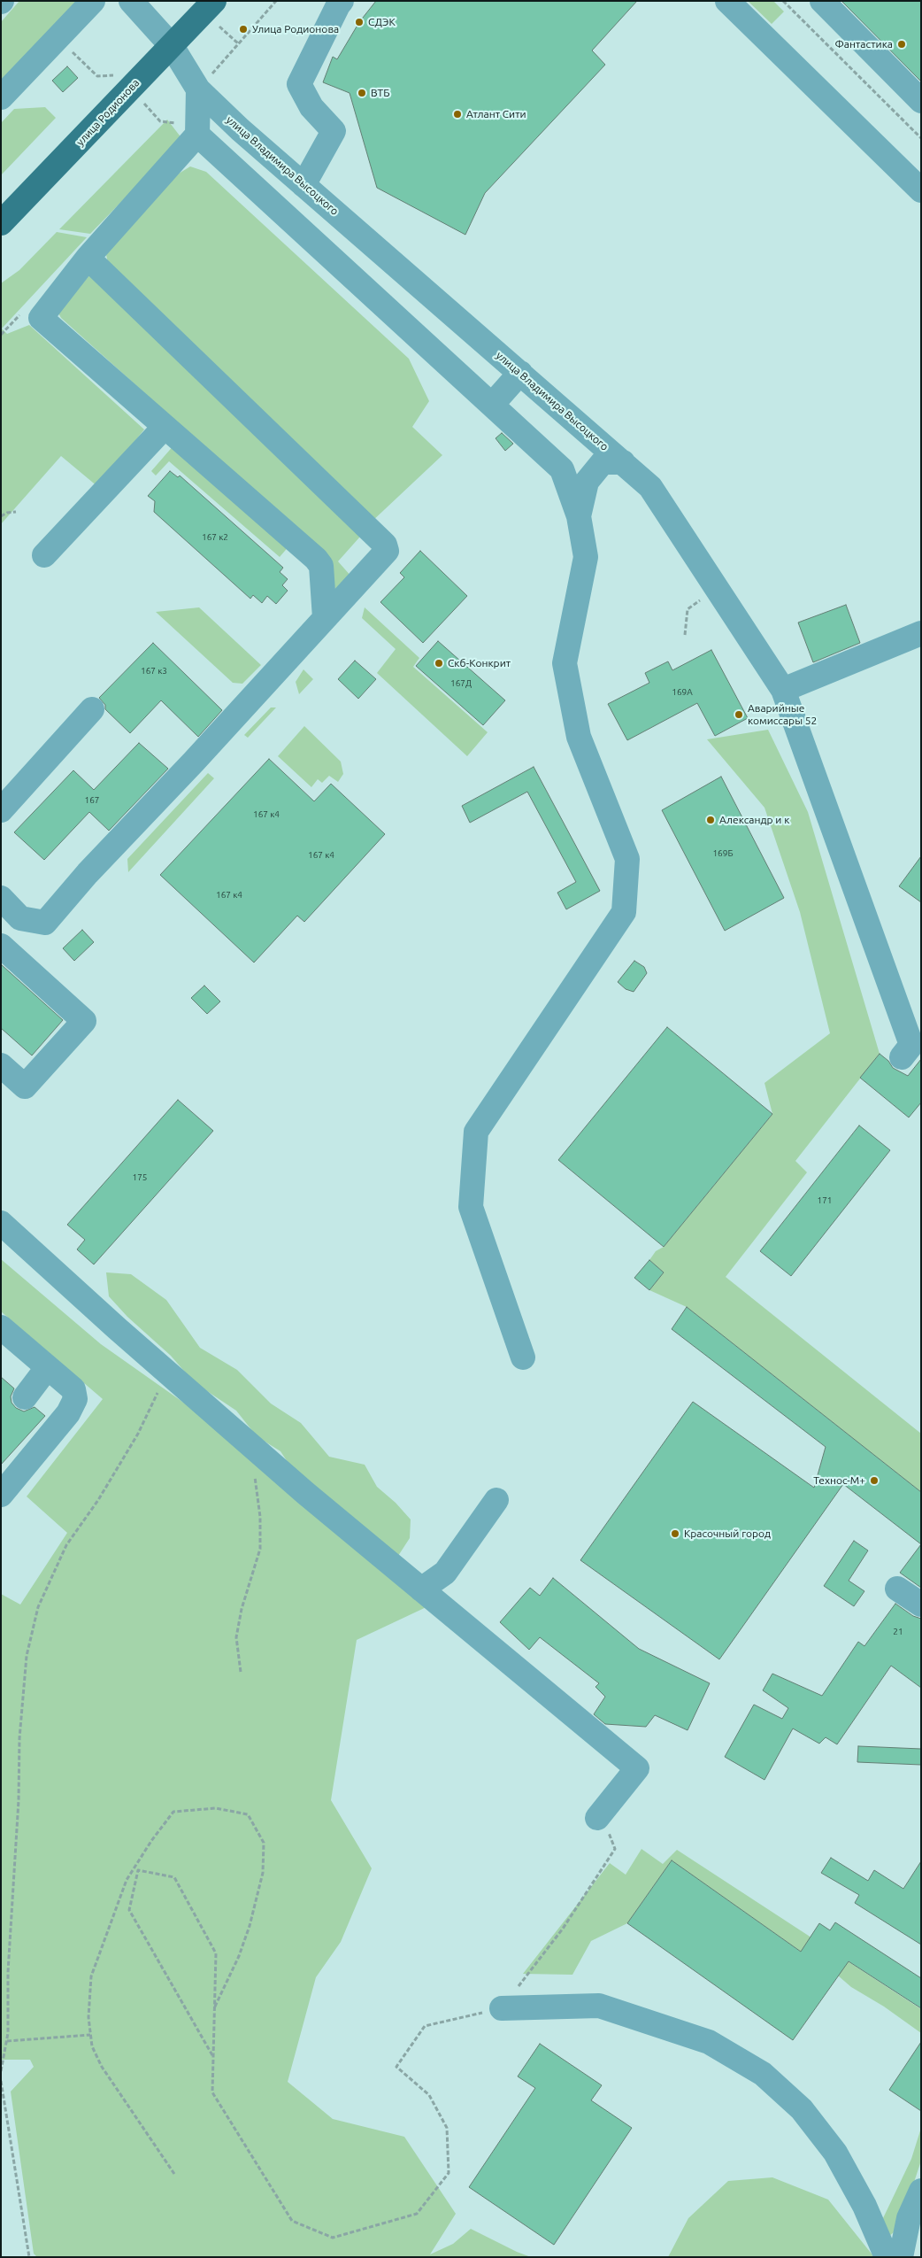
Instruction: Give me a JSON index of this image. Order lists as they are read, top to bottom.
{
  "streets": {
    "main road": ["улица Родионова"],
    "street": ["улица Владимира Высоцкого"]
  },
  "crossings": [
    ["улица Родионова", "улица Владимира Высоцкого"]
  ],
  "places": [
    "СДЭК",
    "Улица Родионова",
    "Фантастика",
    "ВТБ",
    "Атлант Сити",
    "Скб-Конкрит",
    "Аварийные комиссары 52",
    "Александр и к",
    "Технос-М+",
    "Красочный город"
  ],
  "house_numbers": [
    "167 к2",
    "167 к3",
    "167Д",
    "169А",
    "167",
    "167 к4",
    "169Б",
    "167 к4",
    "167 к4",
    "175",
    "171",
    "21"
  ]
}
